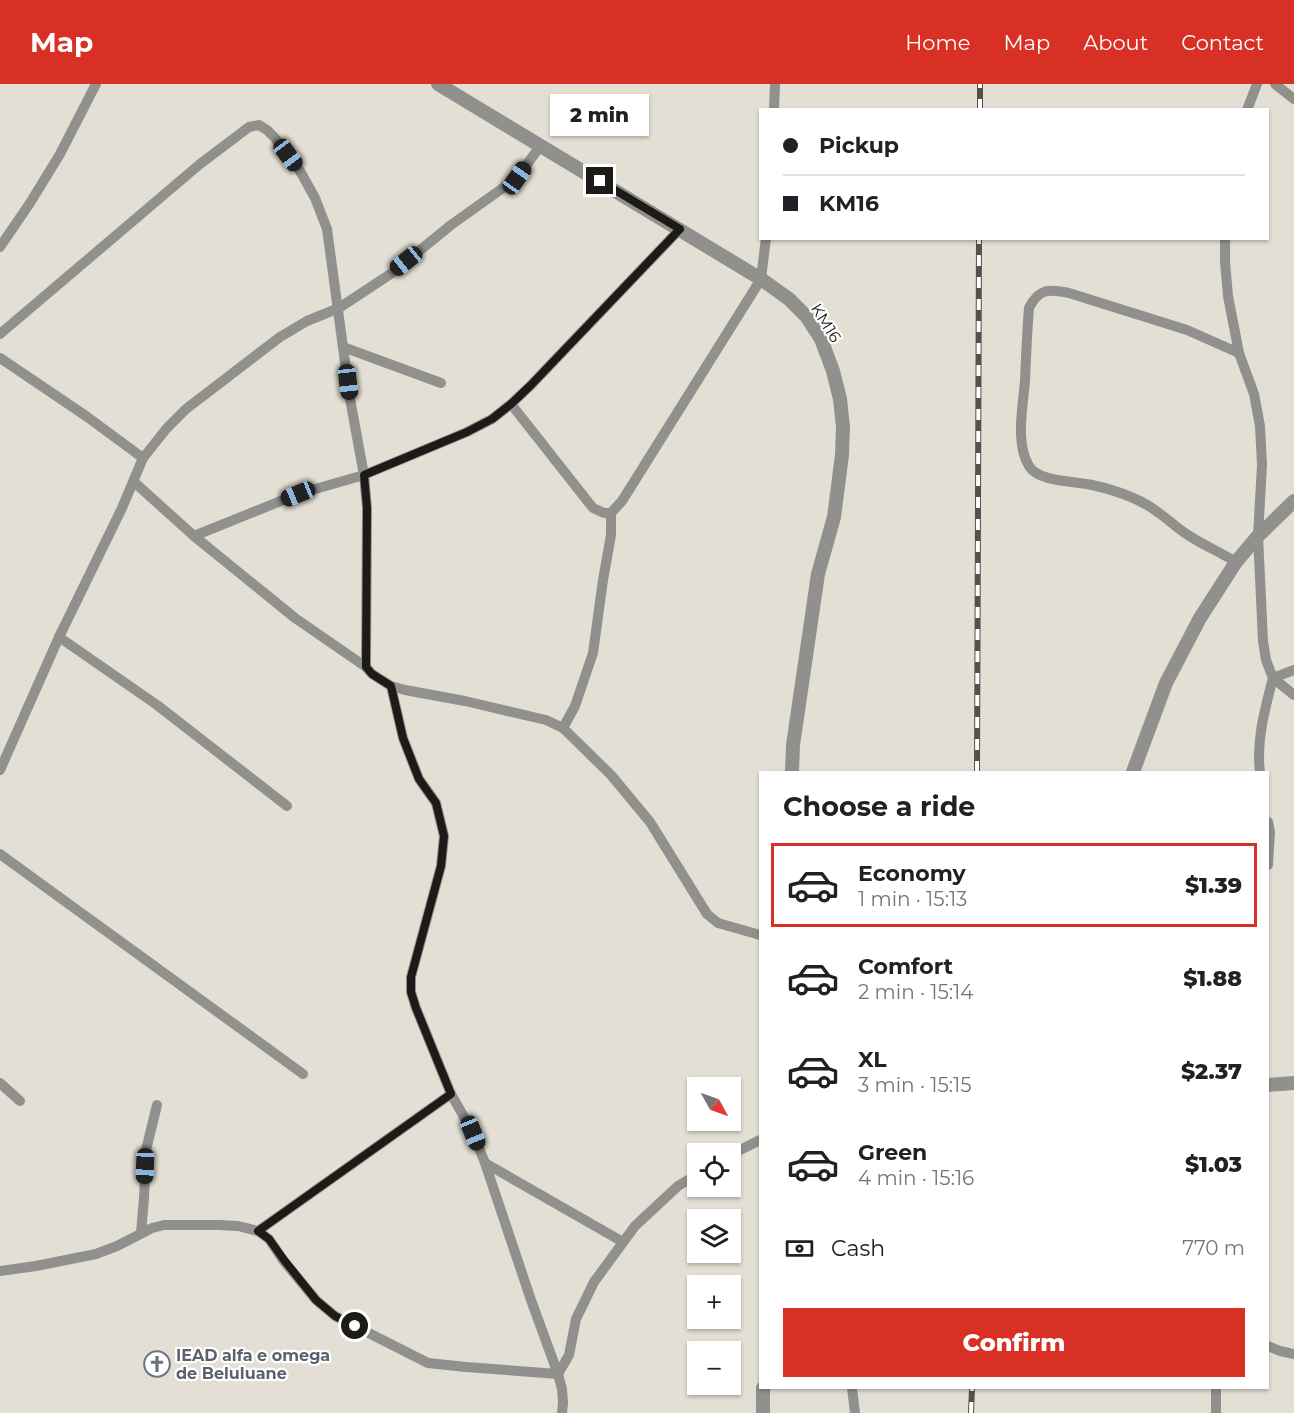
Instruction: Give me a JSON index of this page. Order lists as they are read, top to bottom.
{
  "streets": {
    "street": ["KM16"]
  },
  "places": {
    "church": ["IEAD alfa e omega de Beluluane"]
  },
  "north": "bottom right",
  "page": {
    "header": "Map",
    "nav": [
      "Home",
      "Map",
      "About",
      "Contact"
    ],
    "bubble": "2 min",
    "banner": ["Pickup", "KM16"],
    "heading": "Choose a ride",
    "list": [
      {
        "name": "Economy",
        "note": "1 min · 15:13",
        "value": "$1.39"
      },
      {
        "name": "Comfort",
        "note": "2 min · 15:14",
        "value": "$1.88"
      },
      {
        "name": "XL",
        "note": "3 min · 15:15",
        "value": "$2.37"
      },
      {
        "name": "Green",
        "note": "4 min · 15:16",
        "value": "$1.03"
      }
    ],
    "map_buttons": ["+", "−"],
    "pay": ["Cash", "770 m"],
    "buttons": "Confirm"
  }
}
